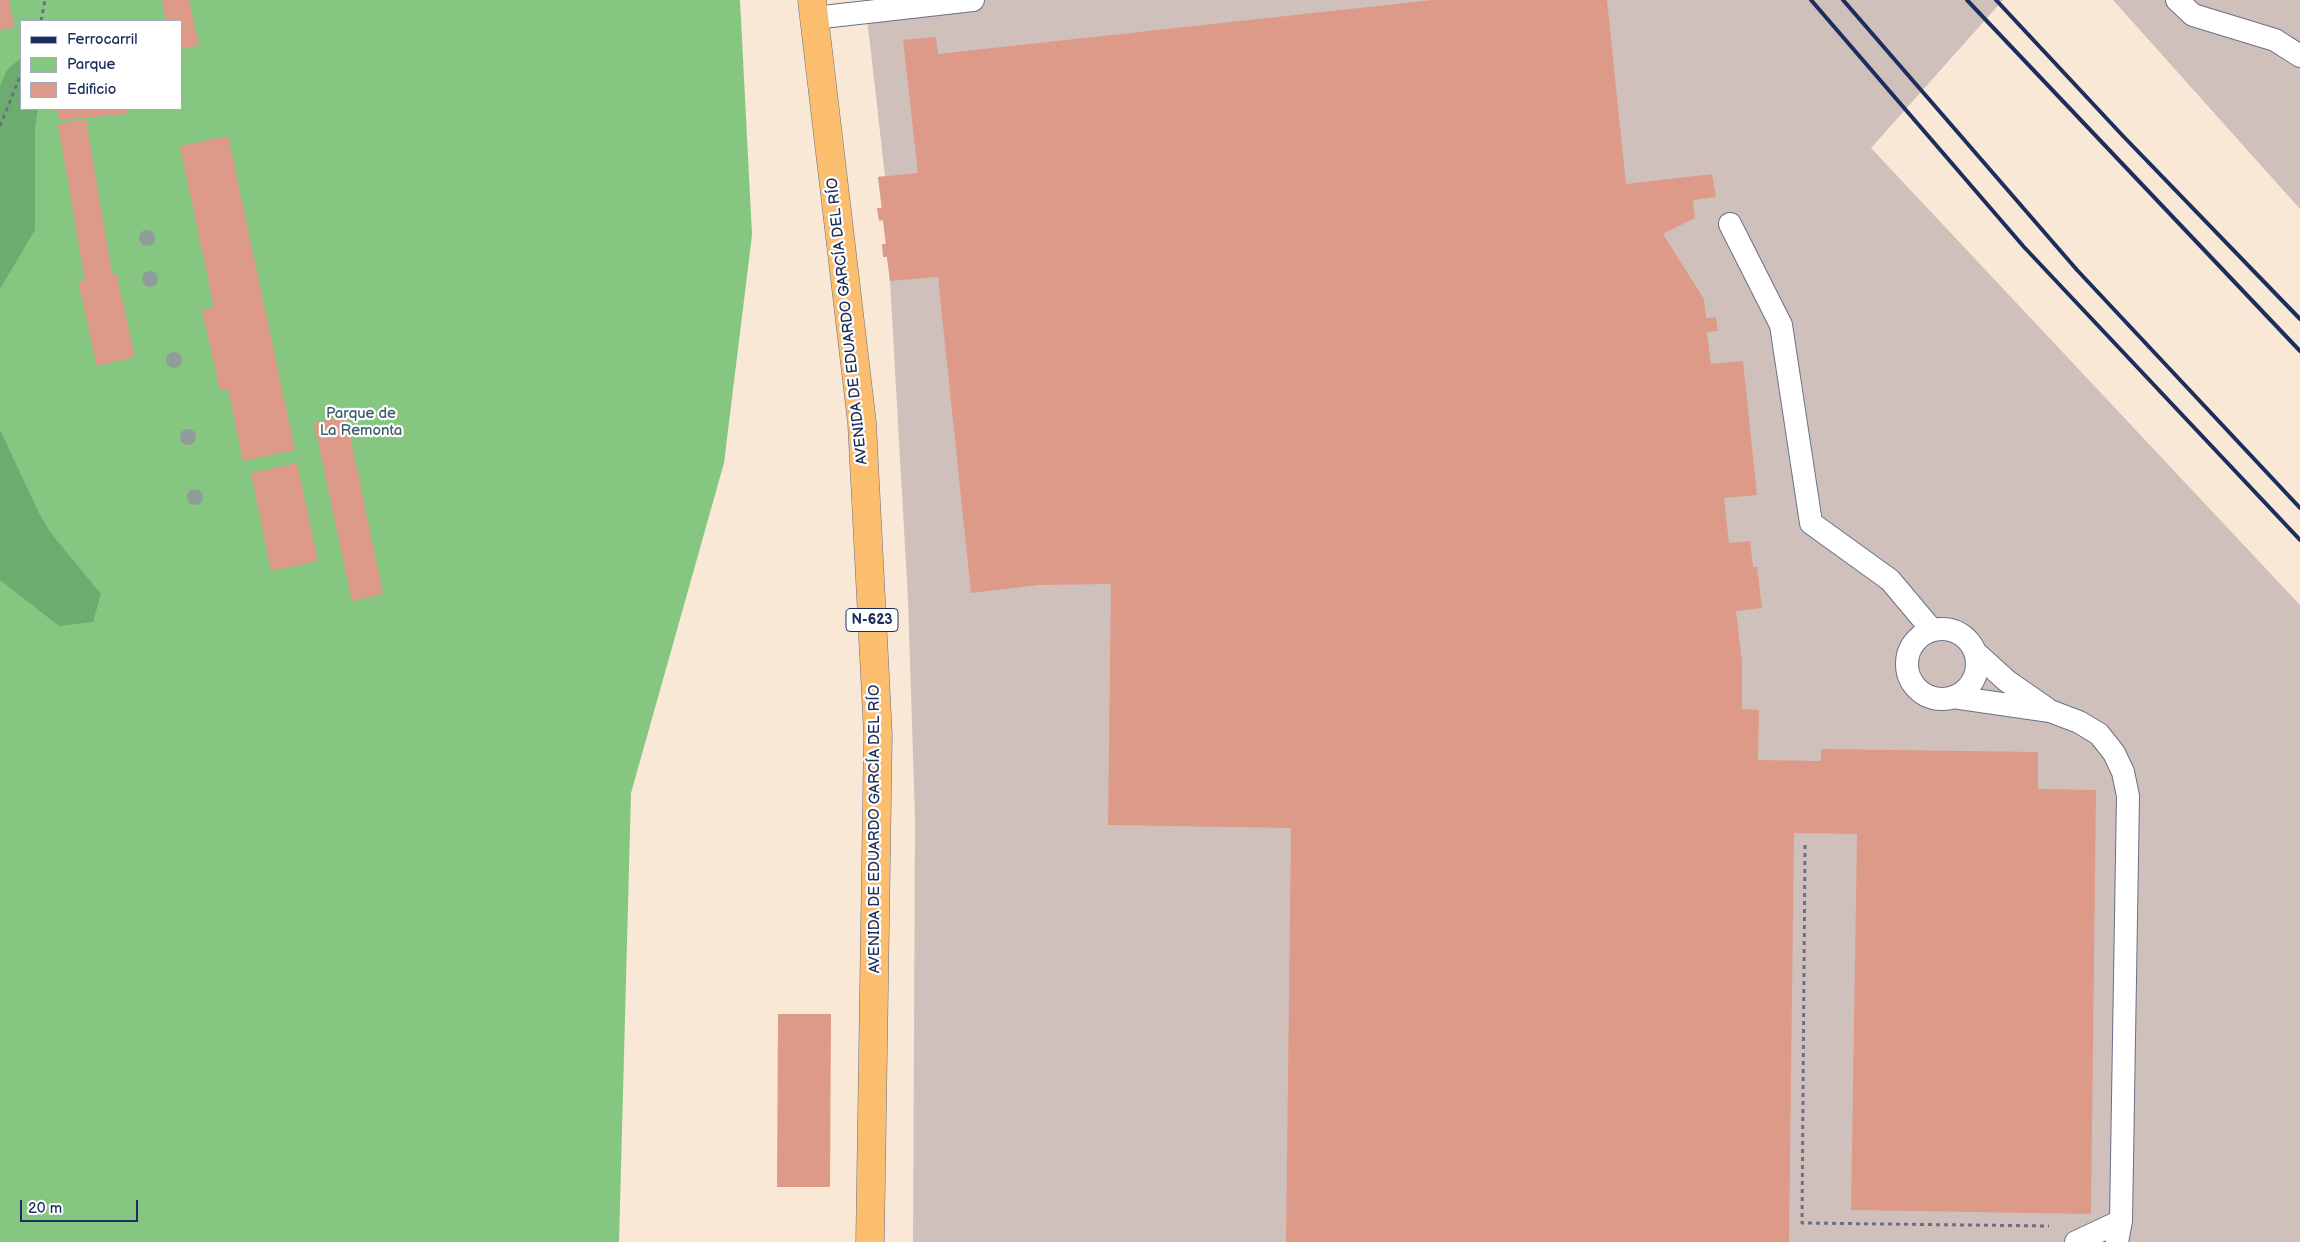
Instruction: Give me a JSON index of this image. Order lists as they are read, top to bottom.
{
  "streets": {
    "highway": ["AVENIDA DE EDUARDO GARCÍA DEL RÍO", "N-623"]
  },
  "parks": ["Parque de La Remonta"],
  "legend": ["Ferrocarril", "Parque", "Edificio"],
  "scale_bar": "20 m"
}
